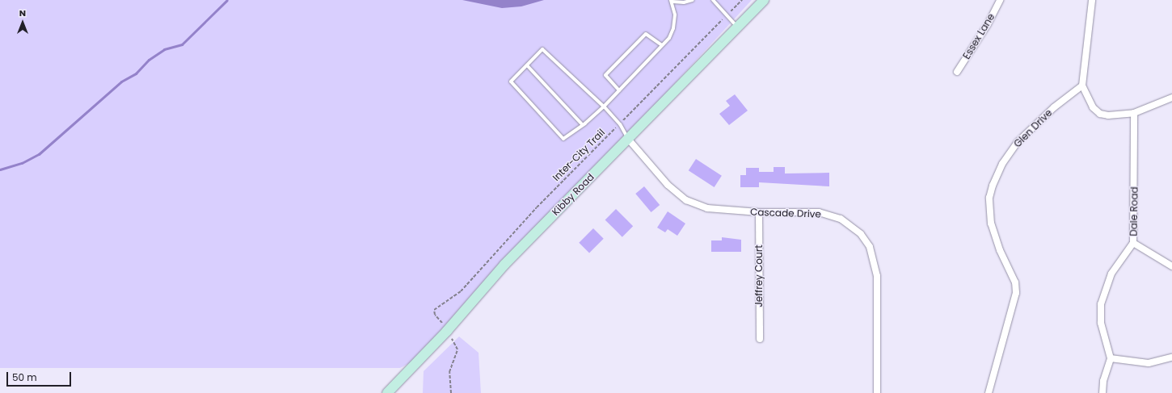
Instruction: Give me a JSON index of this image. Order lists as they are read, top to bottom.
{
  "streets": {
    "main road": ["Kibby Road"],
    "street": [
      "Essex Lane",
      "Glen Drive",
      "Dale Road",
      "Cascade Drive",
      "Jeffrey Court"
    ],
    "path": ["Inter-City Trail"]
  },
  "crossings": [
    ["Kibby Road", "Cascade Drive"],
    ["Cascade Drive", "Jeffrey Court"]
  ],
  "scale_bar": "50 m",
  "north": "top"
}
